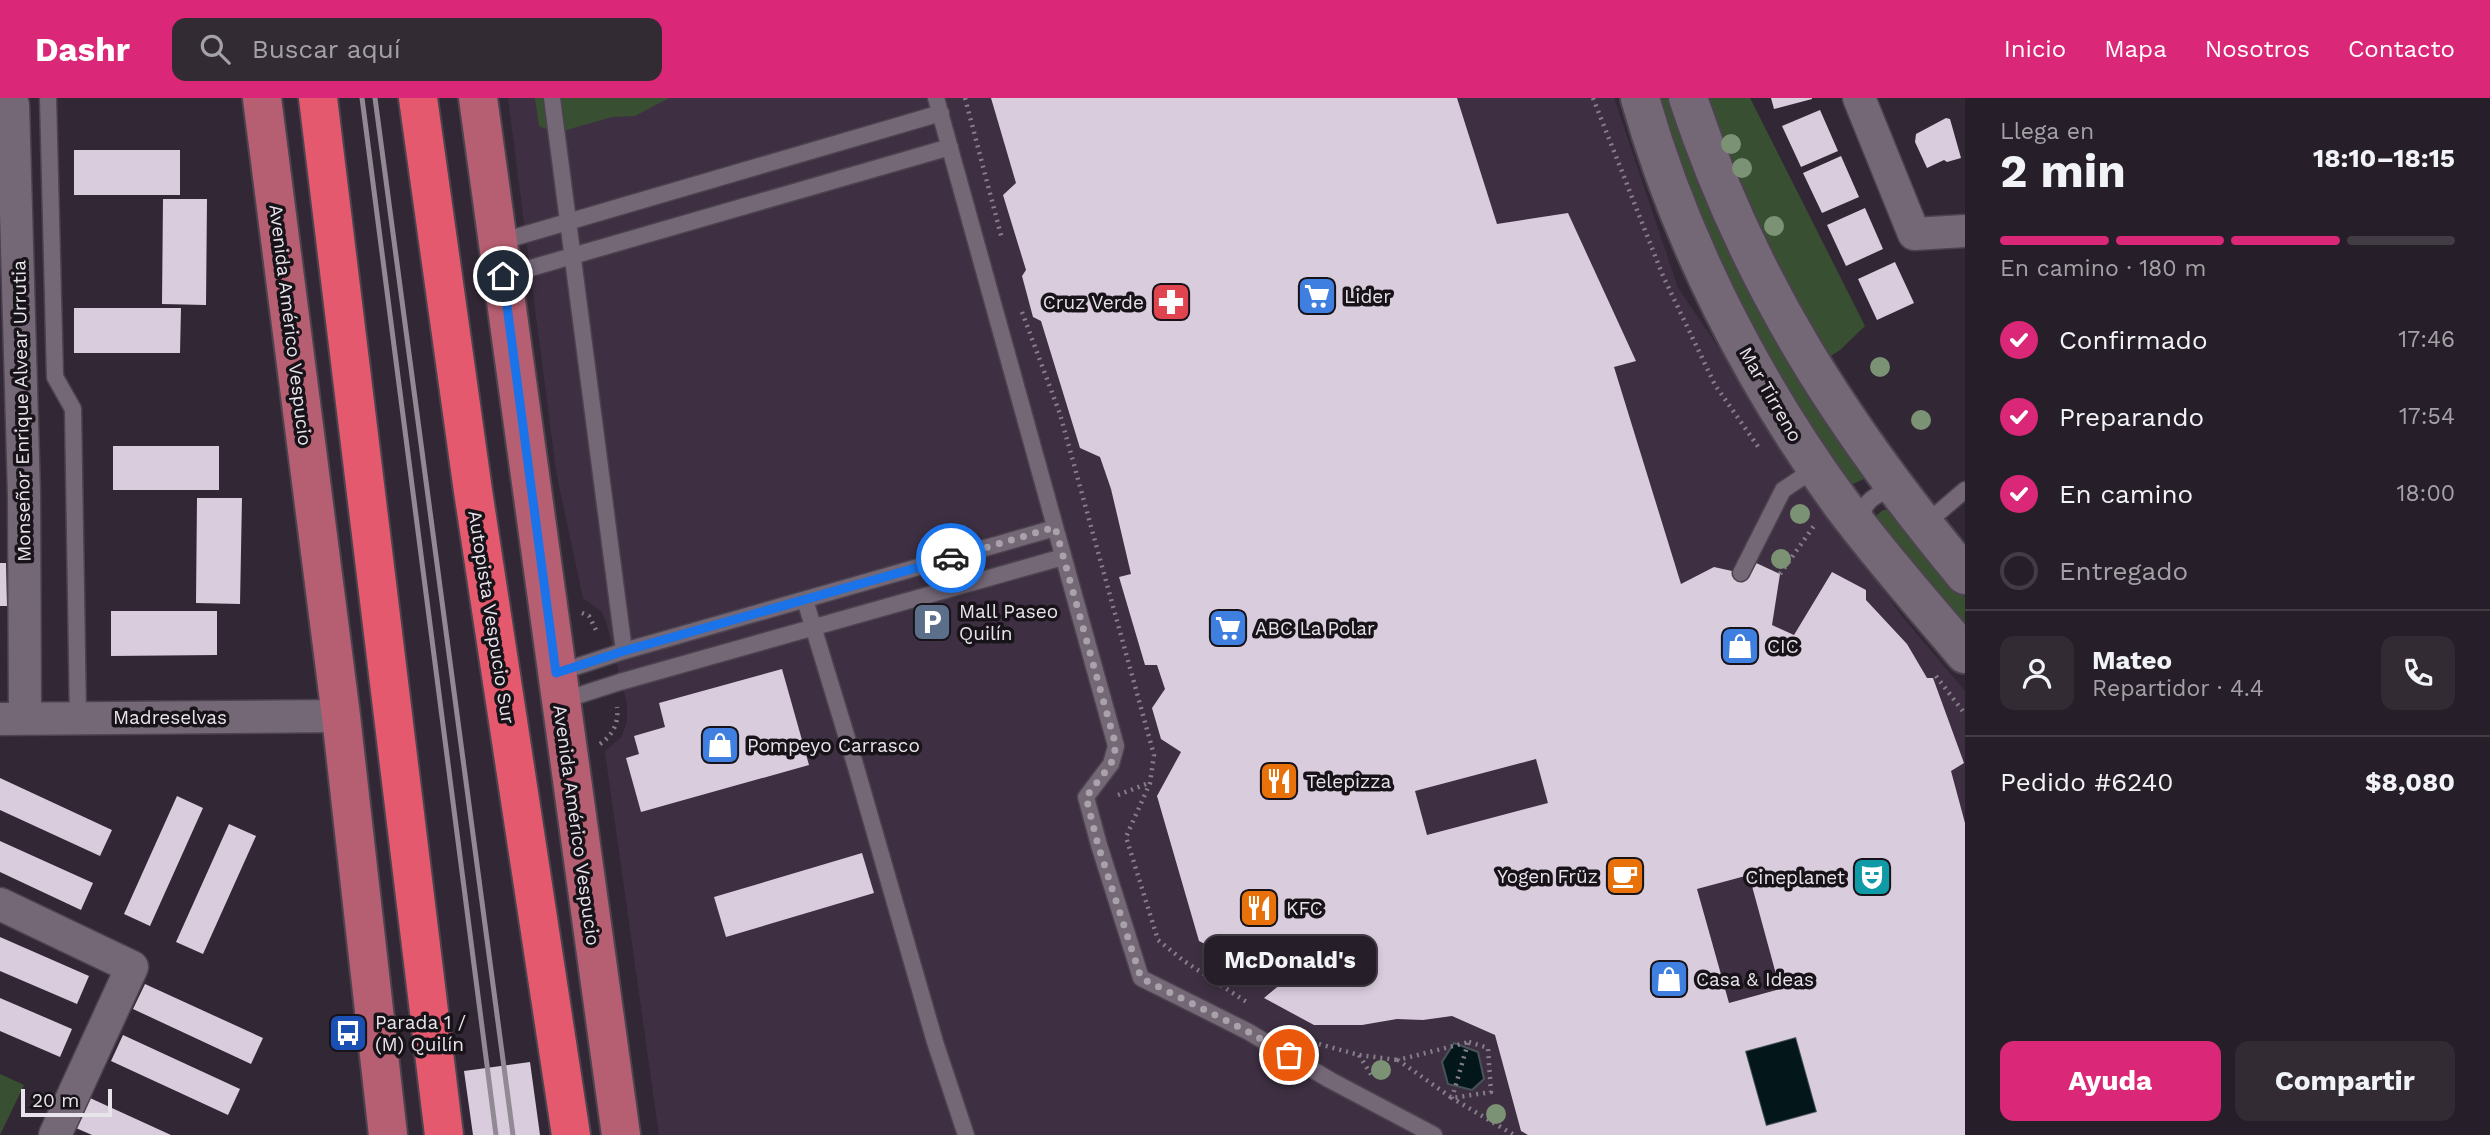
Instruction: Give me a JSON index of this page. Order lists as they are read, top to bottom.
{
  "streets": {
    "highway": ["Autopista Vespucio Sur"],
    "main road": ["Avenida Américo Vespucio"],
    "street": ["Mar Tirreno", "Monseñor Enrique Alvear Urrutia", "Madreselvas"]
  },
  "crossings": [
    ["Avenida Américo Vespucio", "Madreselvas"],
    ["Monseñor Enrique Alvear Urrutia", "Madreselvas"]
  ],
  "places": {
    "supermarket": ["Lider", "ABC La Polar"],
    "pharmacy": ["Cruz Verde"],
    "parking": ["Mall Paseo Quilín"],
    "shop": ["CIC", "Pompeyo Carrasco", "Casa & Ideas"],
    "restaurant": ["Telepizza", "KFC"],
    "cafe": ["Yogen Früz"],
    "theatre": ["Cineplanet"],
    "bus stop": ["Parada 1 / (M) Quilín"],
    "other": ["McDonald's"]
  },
  "scale_bar": "20 m",
  "page": {
    "header": "Dashr",
    "search": "Buscar aquí",
    "nav": [
      "Inicio",
      "Mapa",
      "Nosotros",
      "Contacto"
    ],
    "heading": ["2 min", "Llega en", "18:10–18:15"],
    "panel": [
      "Mateo",
      "Repartidor · 4.4",
      "Pedido #6240",
      "$8,080"
    ],
    "bar": "En camino · 180 m",
    "list": [
      ["Confirmado", "17:46"],
      ["Preparando", "17:54"],
      ["En camino", "18:00"],
      "Entregado"
    ],
    "bubble": "McDonald's",
    "buttons": ["Ayuda", "Compartir"],
    "scale": "20 m"
  }
}
